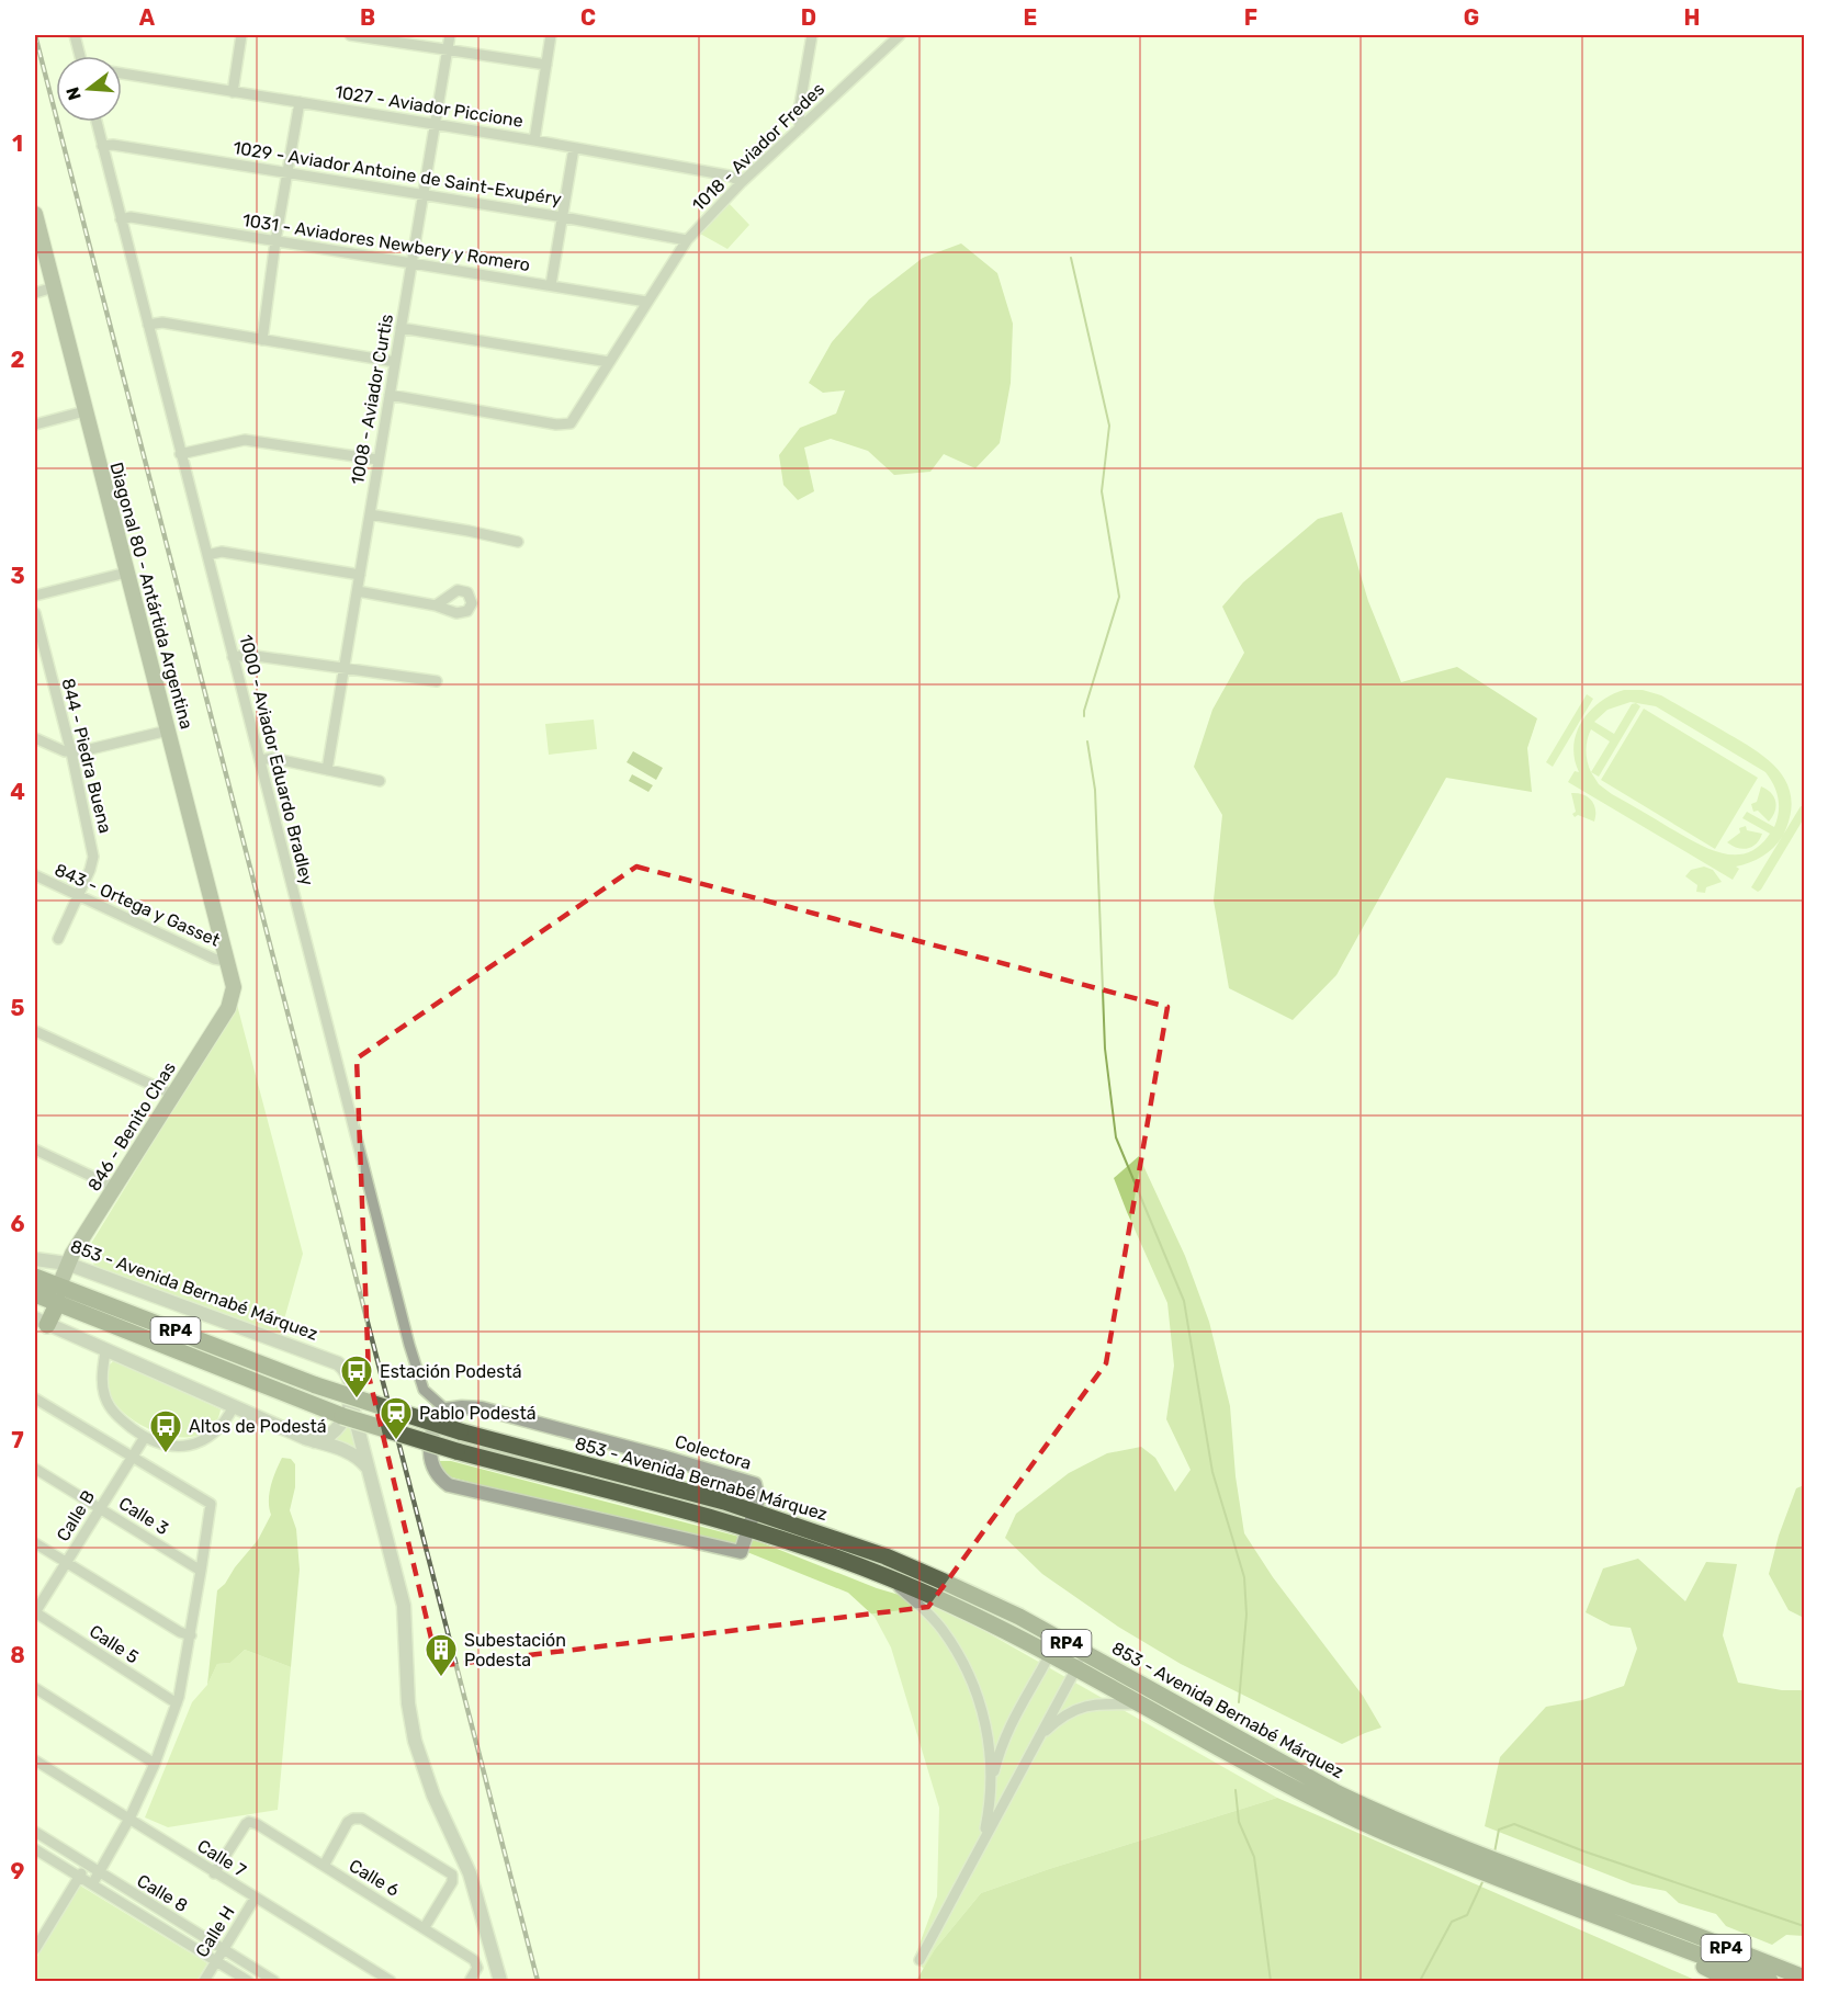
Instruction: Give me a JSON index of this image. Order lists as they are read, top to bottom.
{
  "streets": {
    "main road": [
      "Diagonal 80 - Antártida Argentina",
      "846 - Benito Chas",
      "853 - Avenida Bernabé Márquez",
      "RP4"
    ],
    "street": [
      "1027 - Aviador Piccione",
      "1018 - Aviador Fredes",
      "1029 - Aviador Antoine de Saint-Exupéry",
      "1031 - Aviadores Newbery y Romero",
      "1008 - Aviador Curtis",
      "844 - Piedra Buena",
      "1000 - Aviador Eduardo Bradley",
      "843 - Ortega y Gasset",
      "Colectora",
      "Calle B",
      "Calle 3",
      "Calle 5",
      "Calle 7",
      "Calle 6",
      "Calle 8",
      "Calle H"
    ]
  },
  "crossings": [
    ["1027 - Aviador Piccione", "1018 - Aviador Fredes"],
    ["1027 - Aviador Piccione", "1008 - Aviador Curtis"],
    ["1018 - Aviador Fredes", "1029 - Aviador Antoine de Saint-Exupéry"],
    ["1018 - Aviador Fredes", "1031 - Aviadores Newbery y Romero"],
    ["1018 - Aviador Fredes", "1008 - Aviador Curtis"],
    ["1029 - Aviador Antoine de Saint-Exupéry", "1008 - Aviador Curtis"],
    ["1029 - Aviador Antoine de Saint-Exupéry", "1000 - Aviador Eduardo Bradley"],
    ["1031 - Aviadores Newbery y Romero", "1008 - Aviador Curtis"],
    ["1031 - Aviadores Newbery y Romero", "1000 - Aviador Eduardo Bradley"],
    ["Diagonal 80 - Antártida Argentina", "843 - Ortega y Gasset"],
    ["Diagonal 80 - Antártida Argentina", "846 - Benito Chas"],
    ["844 - Piedra Buena", "843 - Ortega y Gasset"],
    ["1000 - Aviador Eduardo Bradley", "Colectora"],
    ["846 - Benito Chas", "853 - Avenida Bernabé Márquez"],
    ["853 - Avenida Bernabé Márquez", "Colectora"],
    ["Calle B", "Calle 3"],
    ["Calle B", "Calle 5"],
    ["Calle 7", "Calle 6"],
    ["Calle 7", "Calle H"],
    ["Calle 8", "Calle H"]
  ],
  "places": {
    "bus stop": ["Estación Podestá", "Altos de Podestá"],
    "station": ["Pablo Podestá"],
    "building": ["Subestación Podesta"]
  },
  "north": "left",
  "grid": {
    "columns": [
      "A",
      "B",
      "C",
      "D",
      "E",
      "F",
      "G",
      "H"
    ],
    "rows": [
      "1",
      "2",
      "3",
      "4",
      "5",
      "6",
      "7",
      "8",
      "9"
    ]
  }
}
